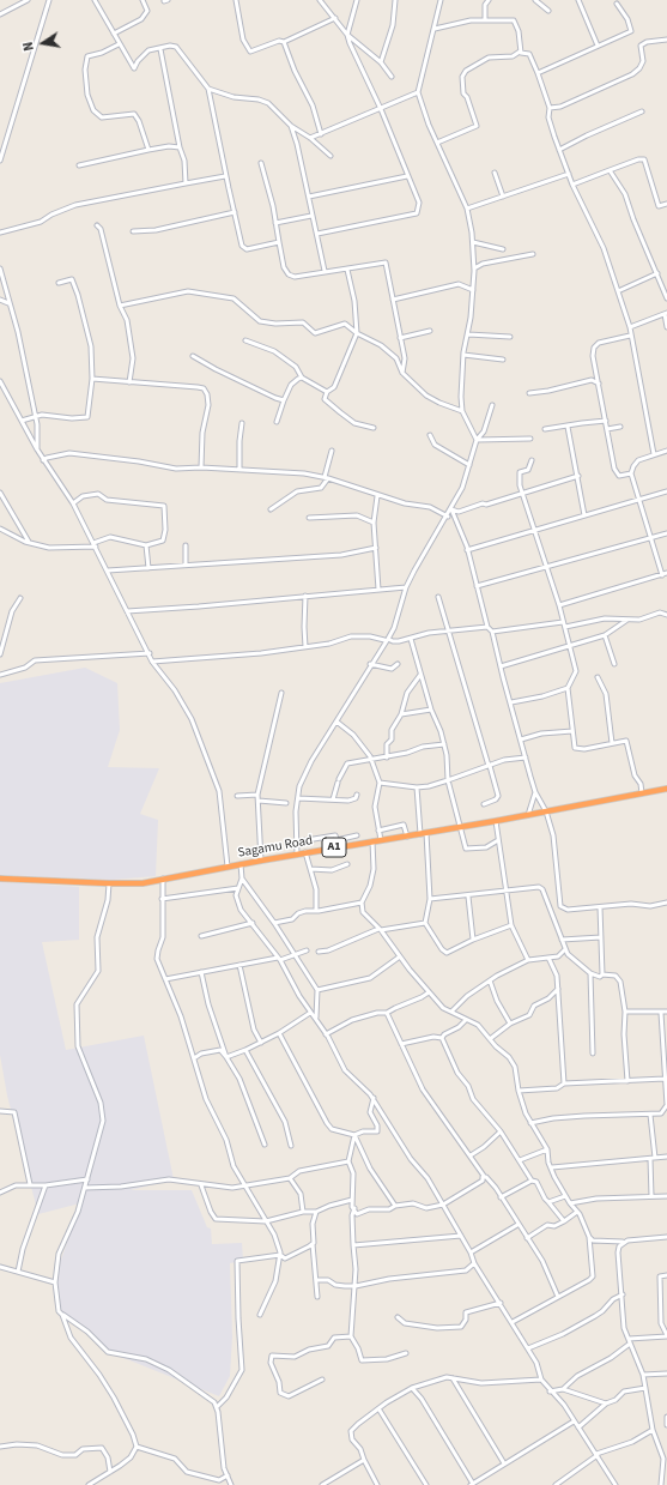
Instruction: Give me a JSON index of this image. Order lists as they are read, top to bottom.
{
  "streets": {
    "highway": ["Sagamu Road", "A1"]
  },
  "north": "left"
}
